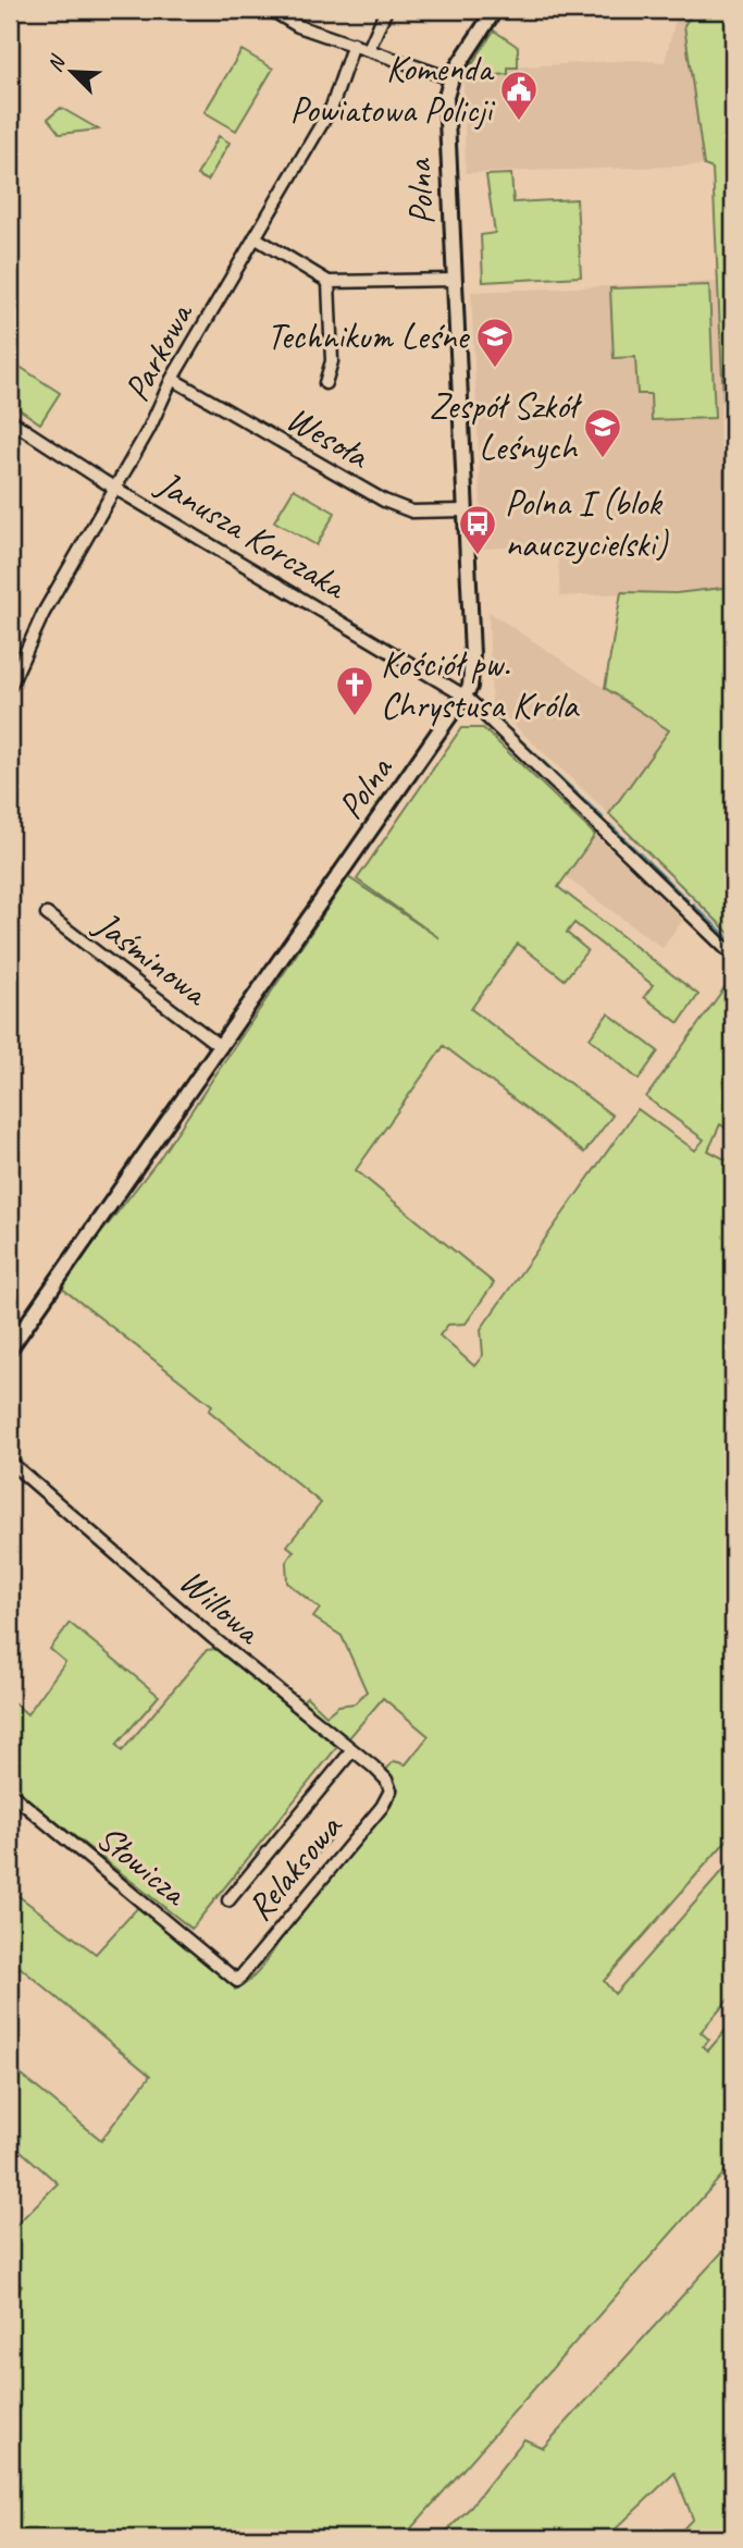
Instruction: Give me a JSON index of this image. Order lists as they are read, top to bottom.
{
  "streets": {
    "street": [
      "Polna",
      "Parkowa",
      "Wesoła",
      "Janusza Korczaka",
      "Jaśminowa",
      "Willowa",
      "Słowicza",
      "Relaksowa"
    ]
  },
  "crossings": [
    ["Polna", "Wesoła"],
    ["Polna", "Janusza Korczaka"],
    ["Polna", "Jaśminowa"],
    ["Parkowa", "Wesoła"],
    ["Parkowa", "Janusza Korczaka"],
    ["Willowa", "Relaksowa"],
    ["Słowicza", "Relaksowa"]
  ],
  "places": {
    "public building": ["Komenda Powiatowa Policji"],
    "school or university": ["Technikum Leśne", "Zespół Szkół Leśnych"],
    "bus stop": ["Polna I (blok nauczycielski)"],
    "church": ["Kościół pw. Chrystusa Króla"]
  },
  "north": "top left"
}
